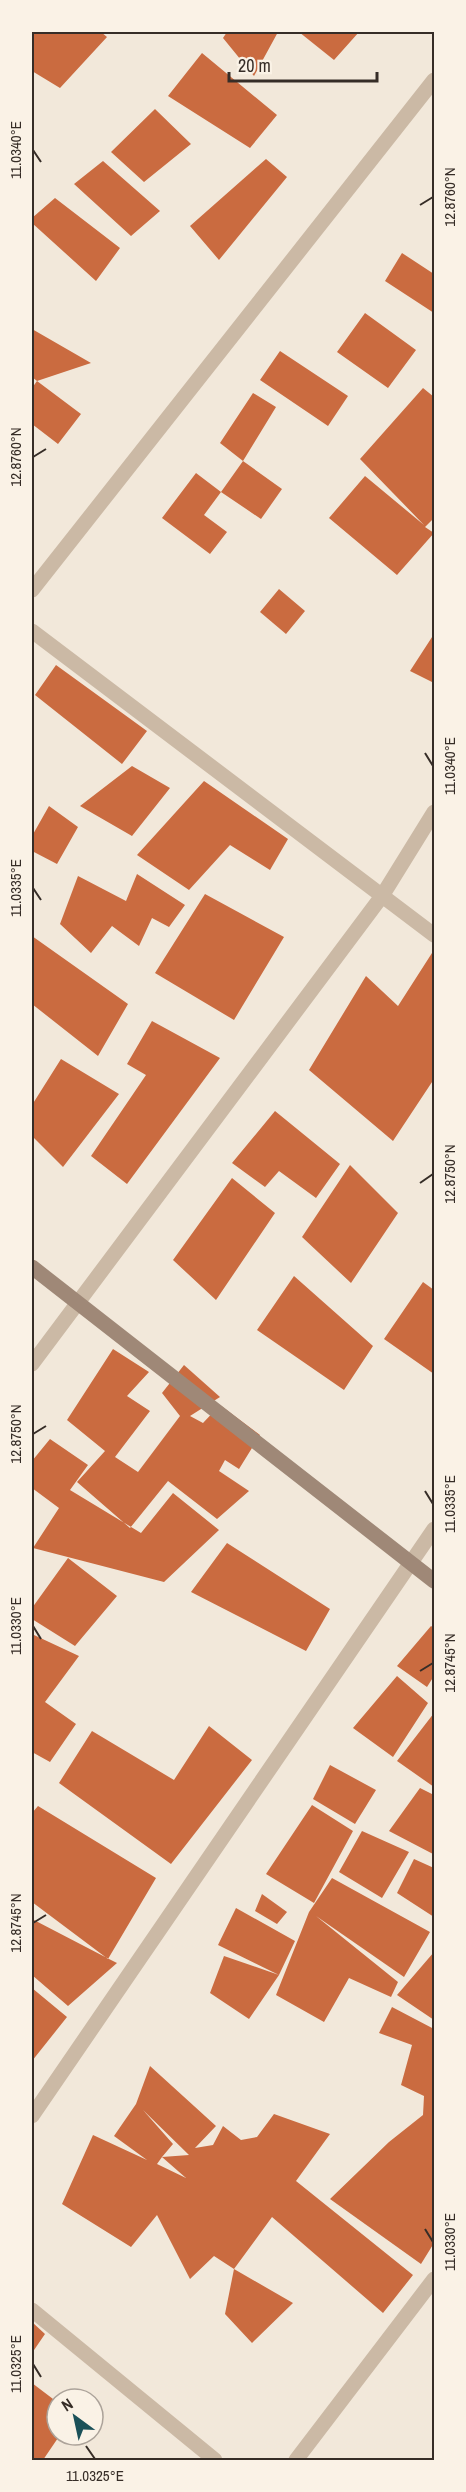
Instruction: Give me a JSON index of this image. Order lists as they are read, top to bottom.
{
  "scale_bar": "20 m",
  "north": "top left",
  "coordinates": [
    "11.0340°E",
    "12.8760°N",
    "11.0335°E",
    "12.8750°N",
    "11.0330°E",
    "12.8745°N",
    "11.0325°E"
  ]
}
